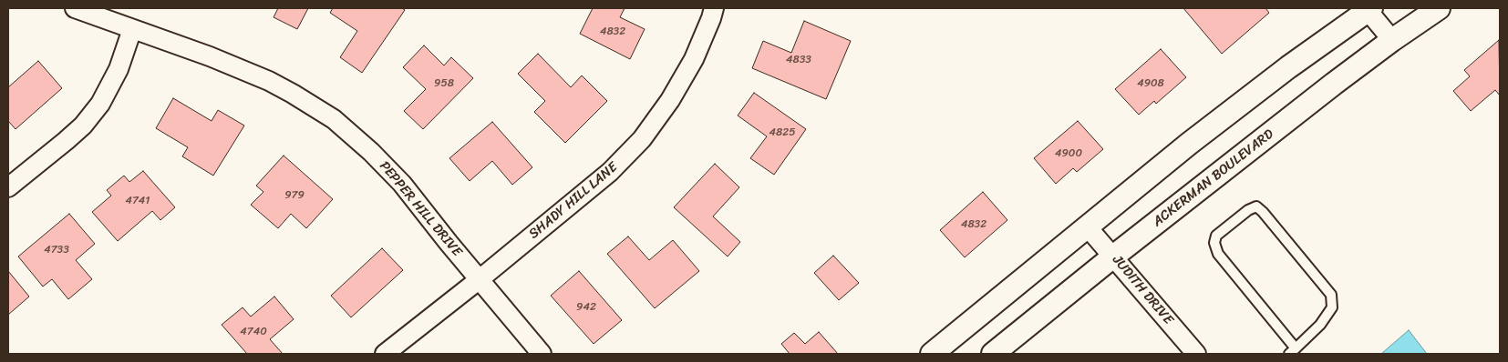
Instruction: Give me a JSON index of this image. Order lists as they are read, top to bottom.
{
  "streets": {
    "street": [
      "ACKERMAN BOULEVARD",
      "SHADY HILL LANE",
      "PEPPER HILL DRIVE",
      "JUDITH DRIVE"
    ]
  },
  "crossings": [
    ["ACKERMAN BOULEVARD", "JUDITH DRIVE"],
    ["SHADY HILL LANE", "PEPPER HILL DRIVE"]
  ],
  "house_numbers": [
    "4832",
    "4833",
    "958",
    "4908",
    "4825",
    "4900",
    "979",
    "4741",
    "4832",
    "4733",
    "942",
    "4740"
  ]
}
